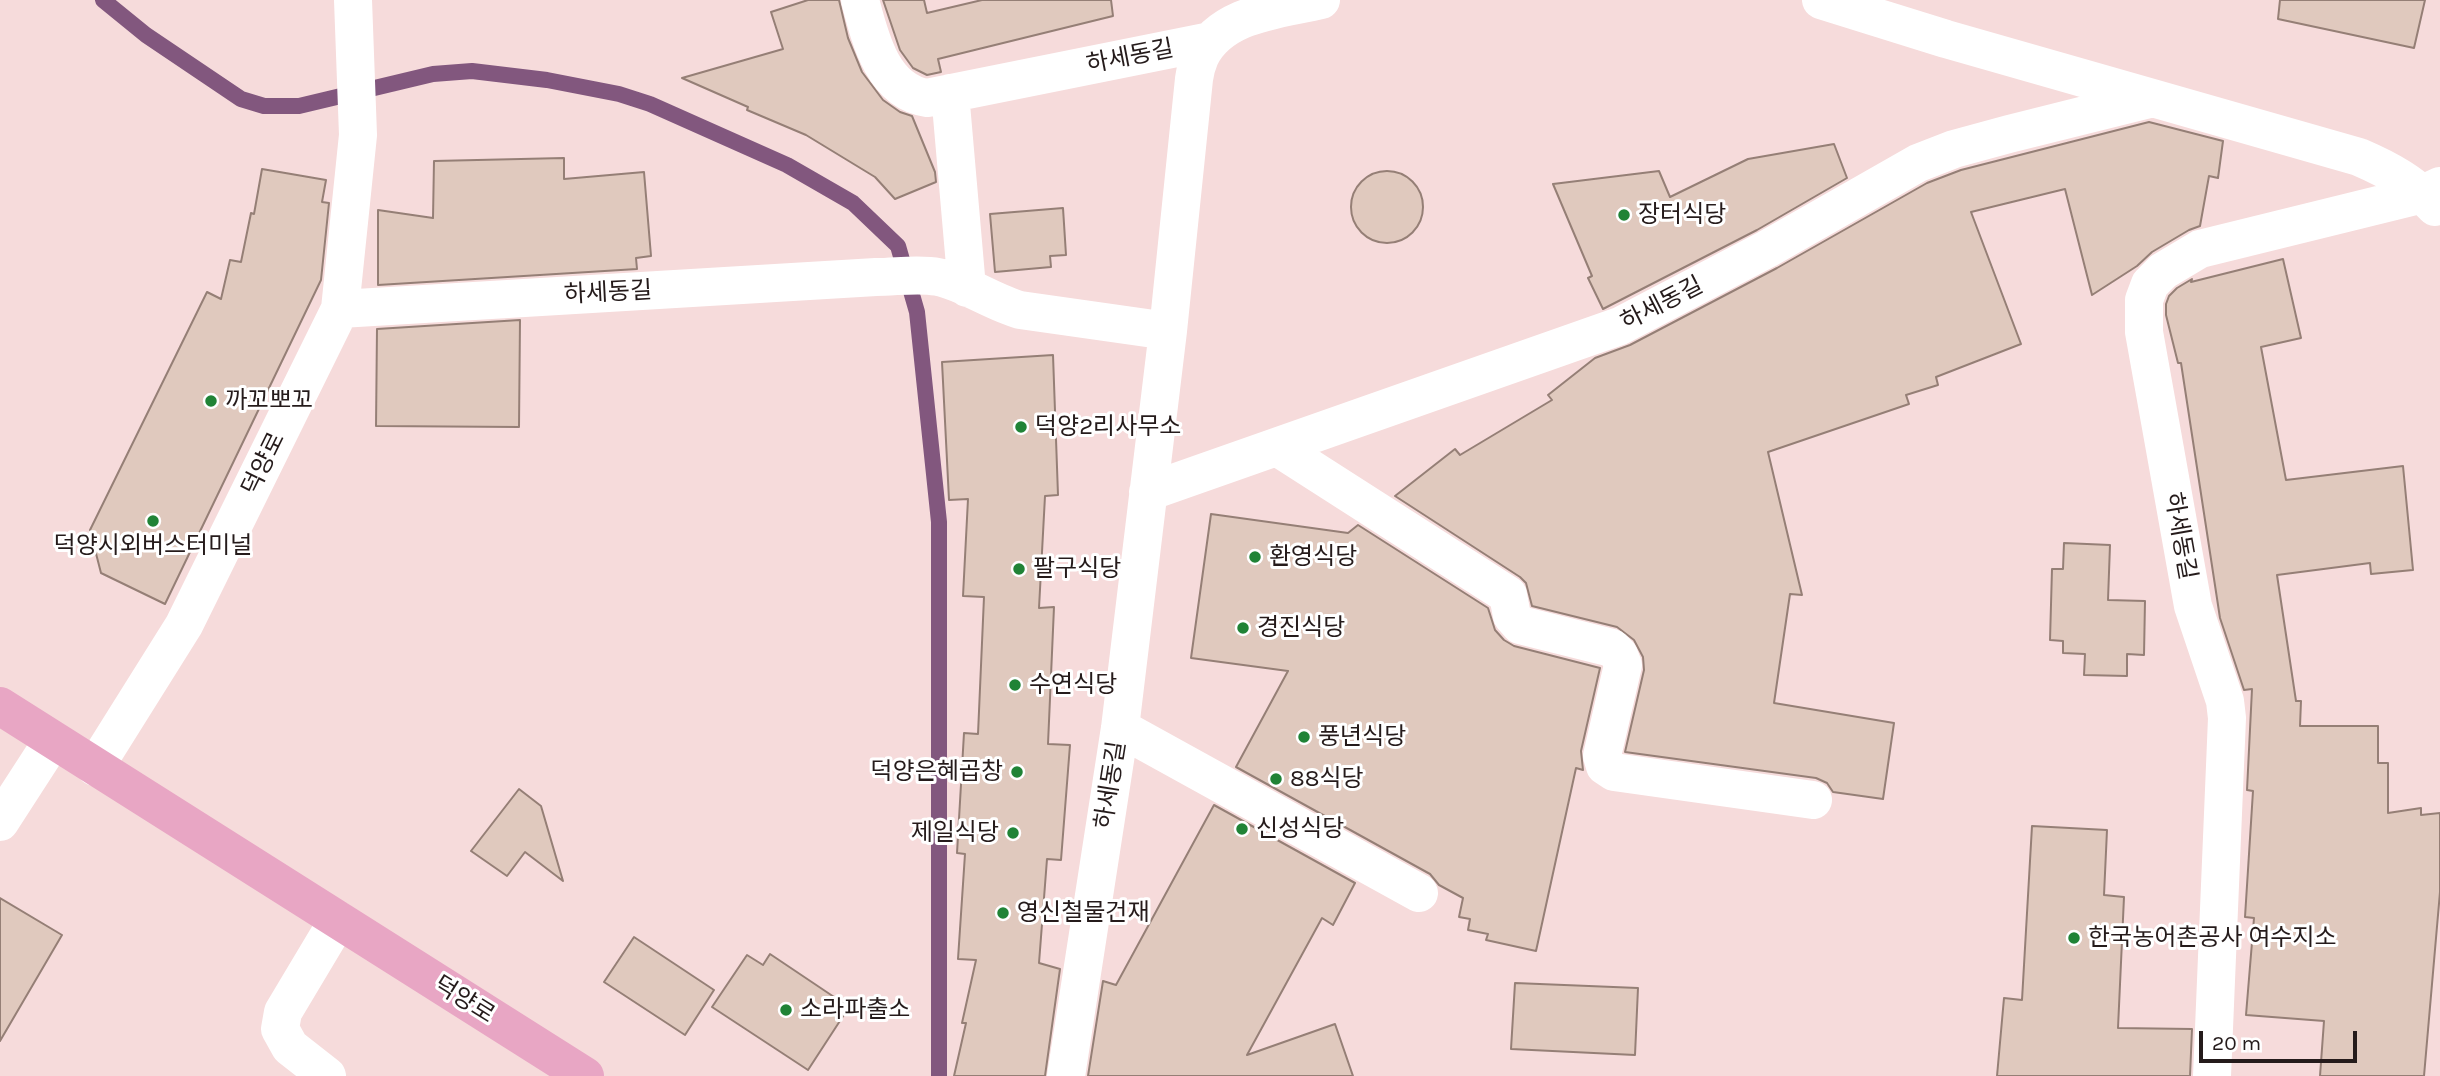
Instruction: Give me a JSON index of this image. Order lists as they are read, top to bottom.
{
  "streets": {
    "main road": ["덕양로"],
    "street": ["하세동길"]
  },
  "crossings": [
    ["하세동길", "덕양로"]
  ],
  "places": [
    "장터식당",
    "까꼬뽀꼬",
    "덕양2리사무소",
    "덕양시외버스터미널",
    "환영식당",
    "팔구식당",
    "경진식당",
    "수연식당",
    "풍년식당",
    "덕양은혜곱창",
    "88식당",
    "신성식당",
    "제일식당",
    "영신철물건재",
    "한국농어촌공사 여수지소",
    "소라파출소"
  ],
  "scale_bar": "20 m"
}
